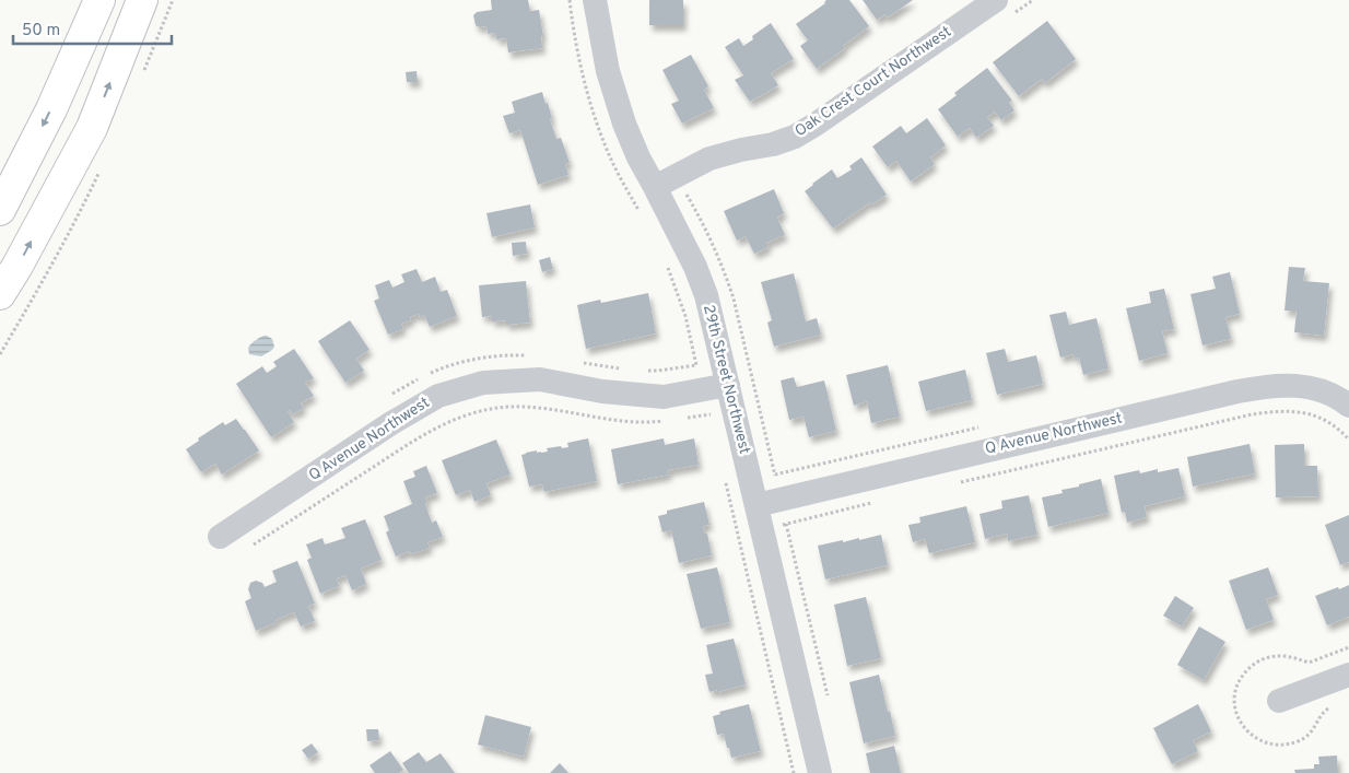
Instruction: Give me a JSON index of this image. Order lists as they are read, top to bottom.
{
  "streets": {
    "street": ["Oak Crest Court Northwest", "29th Street Northwest", "Q Avenue Northwest"]
  },
  "crossings": [
    ["Oak Crest Court Northwest", "29th Street Northwest"],
    ["29th Street Northwest", "Q Avenue Northwest"]
  ],
  "scale_bar": "50 m"
}
